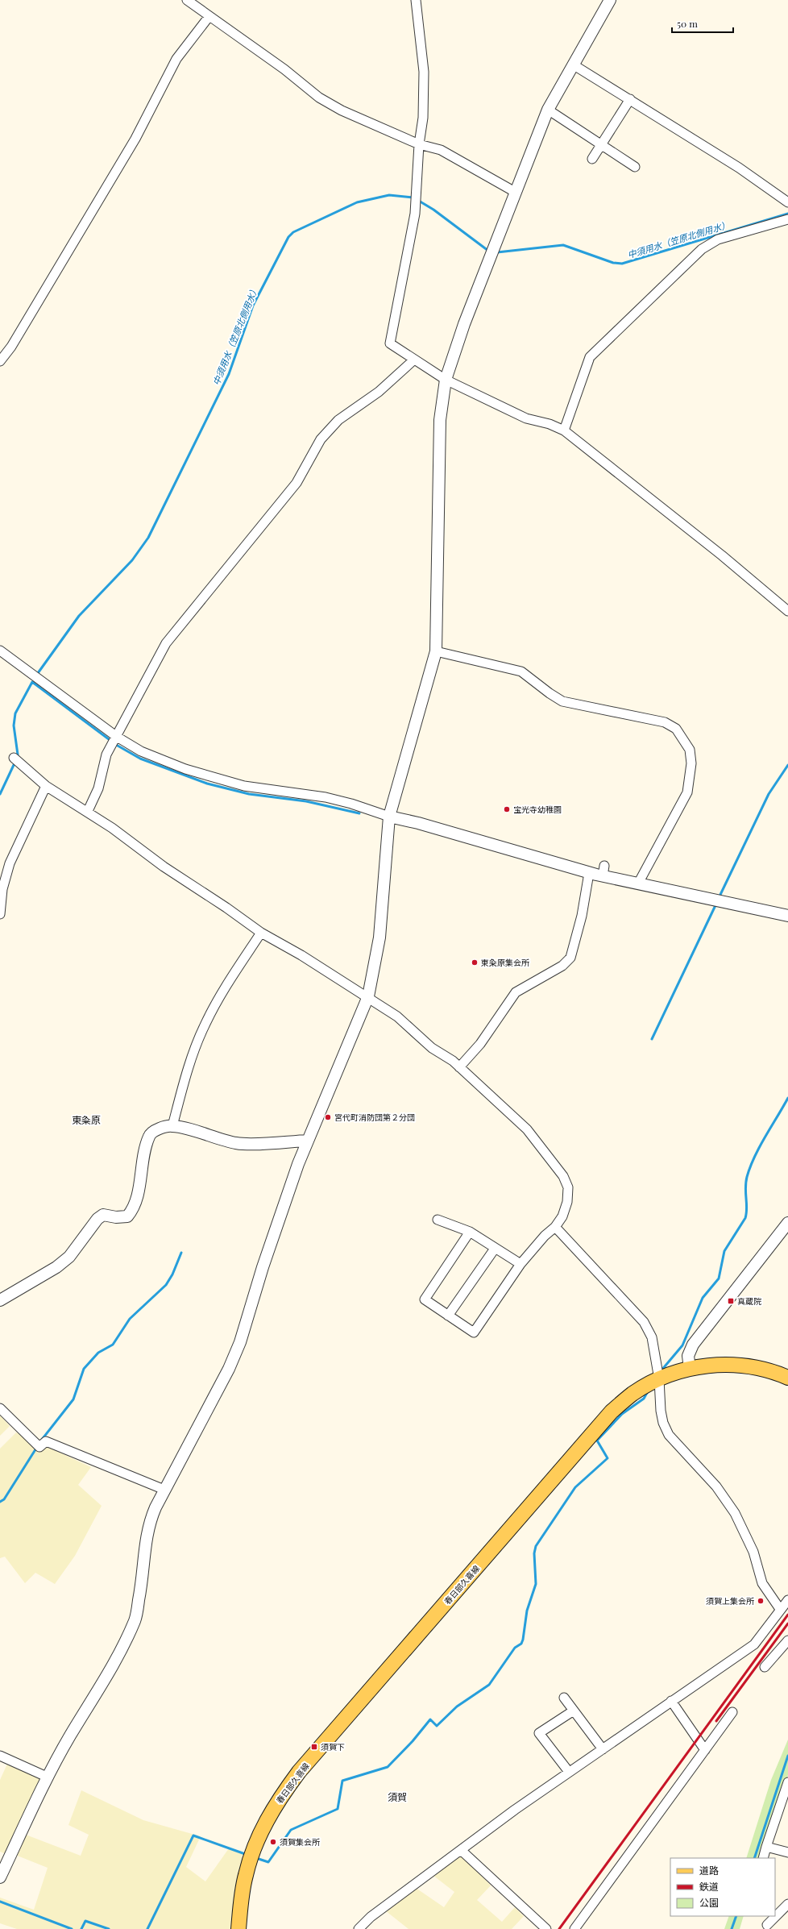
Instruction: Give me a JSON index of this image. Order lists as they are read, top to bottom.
{
  "streets": {
    "main road": ["春日部久喜線"]
  },
  "districts": ["東粂原", "須賀"],
  "water": ["中須用水（笠原北側用水）"],
  "places": {
    "other": [
      "宝光寺幼稚園",
      "東粂原集会所",
      "宮代町消防団第２分団",
      "須賀上集会所",
      "須賀集会所"
    ],
    "transit": ["真蔵院", "須賀下"]
  },
  "legend": ["道路", "鉄道", "公園"],
  "scale_bar": "50 m"
}
